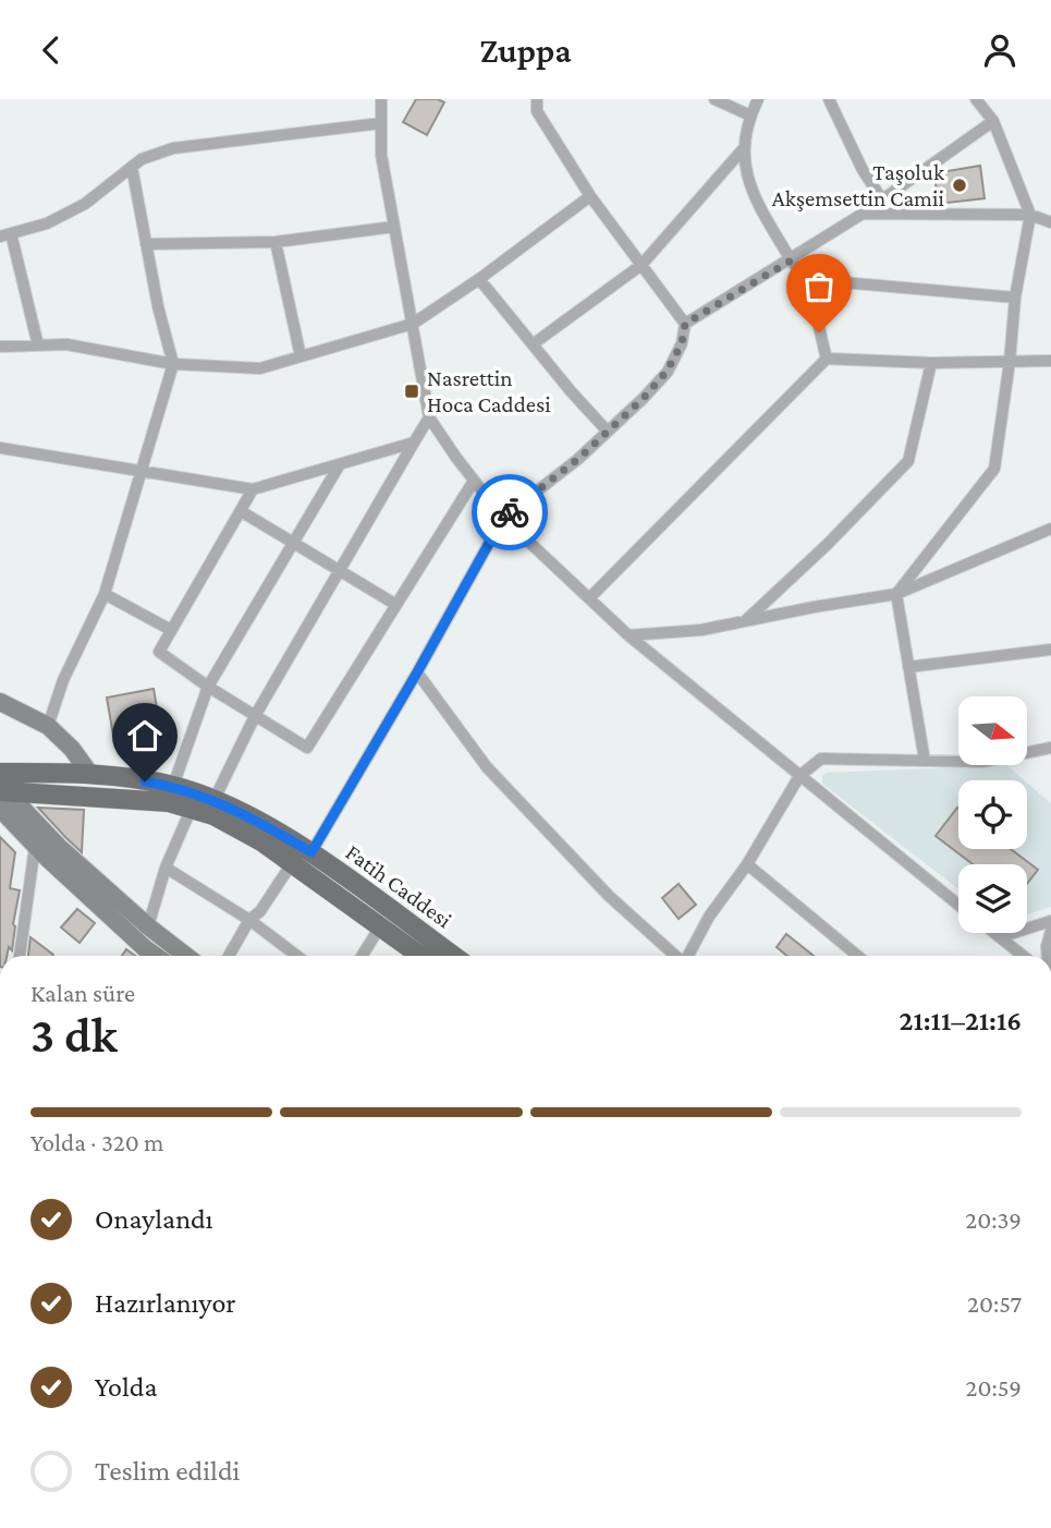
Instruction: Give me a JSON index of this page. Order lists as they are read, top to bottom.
{
  "streets": {
    "main road": ["Fatih Caddesi"]
  },
  "places": {
    "other": ["Taşoluk Akşemsettin Camii"],
    "transit": ["Nasrettin Hoca Caddesi"]
  },
  "north": "right",
  "page": {
    "header": "Zuppa",
    "heading": ["3 dk", "Kalan süre", "21:11–21:16"],
    "bar": "Yolda · 320 m",
    "list": [
      ["Onaylandı", "20:39"],
      ["Hazırlanıyor", "20:57"],
      ["Yolda", "20:59"],
      "Teslim edildi"
    ]
  }
}
